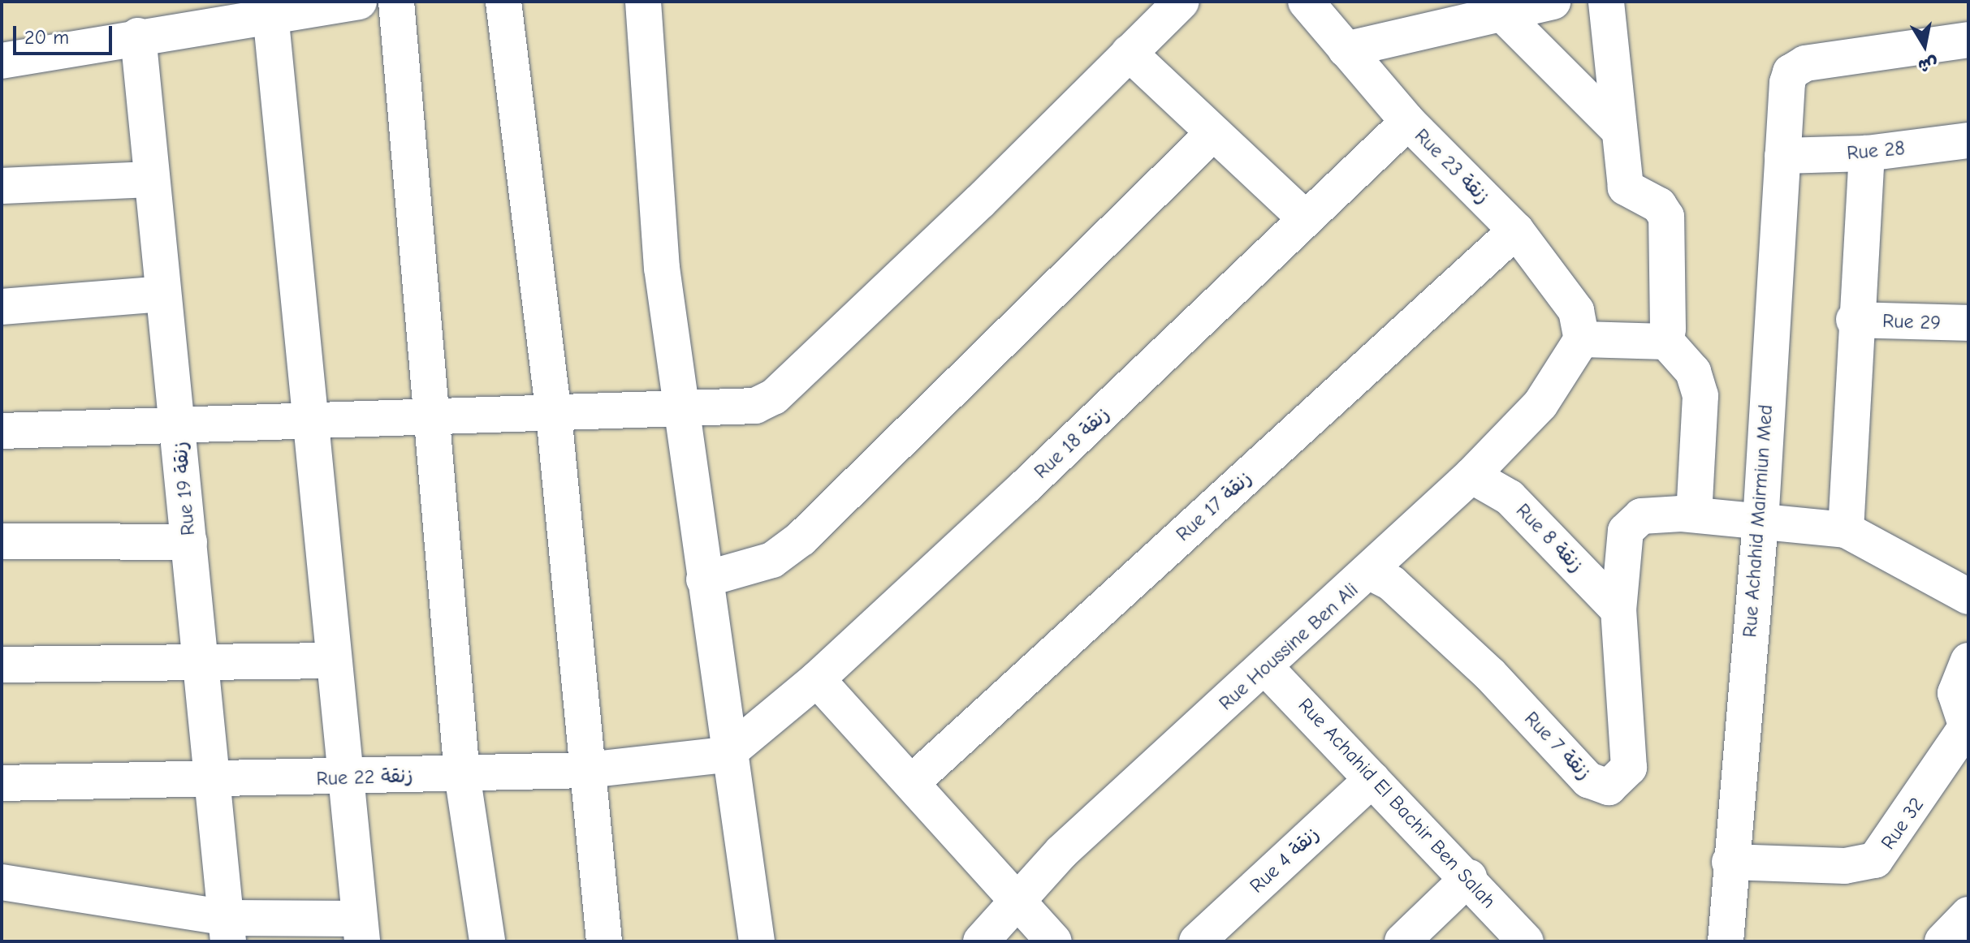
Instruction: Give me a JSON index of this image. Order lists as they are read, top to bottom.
{
  "streets": {
    "street": [
      "Rue 28",
      "Rue 23 زنقة",
      "Rue 29",
      "Rue 18 زنقة",
      "Rue 19 زنقة",
      "Rue 17 زنقة",
      "Rue Achahid Mairmiun Med",
      "Rue 8 زنقة",
      "Rue Houssine Ben Ali",
      "Rue 7 زنقة",
      "Rue 22 زنقة",
      "Rue Achahid El Bachir Ben Salah",
      "Rue 32",
      "Rue 4 زنقة"
    ]
  },
  "crossings": [
    ["Rue 28", "Rue Achahid Mairmiun Med"],
    ["Rue 23 زنقة", "Rue 18 زنقة"],
    ["Rue 23 زنقة", "Rue 17 زنقة"],
    ["Rue 23 زنقة", "Rue Houssine Ben Ali"],
    ["Rue 18 زنقة", "Rue 22 زنقة"],
    ["Rue 19 زنقة", "Rue 22 زنقة"],
    ["Rue Achahid Mairmiun Med", "Rue 32"],
    ["Rue 8 زنقة", "Rue Houssine Ben Ali"],
    ["Rue 8 زنقة", "Rue 7 زنقة"],
    ["Rue Houssine Ben Ali", "Rue 7 زنقة"],
    ["Rue Houssine Ben Ali", "Rue Achahid El Bachir Ben Salah"],
    ["Rue Achahid El Bachir Ben Salah", "Rue 4 زنقة"]
  ],
  "scale_bar": "20 m",
  "north": "bottom"
}
